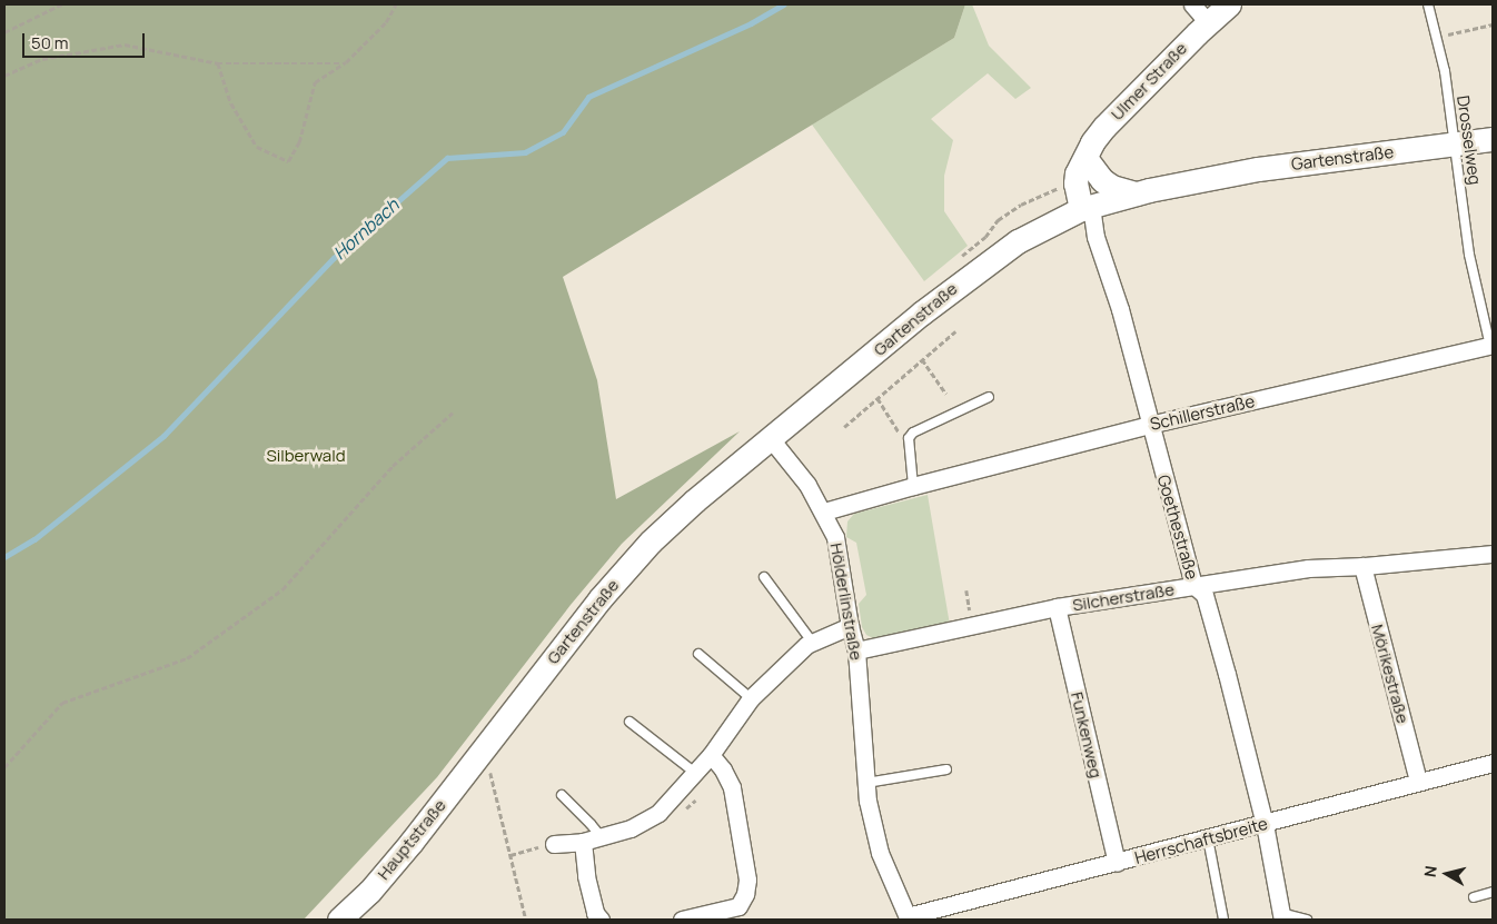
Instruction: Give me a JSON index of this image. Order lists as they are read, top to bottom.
{
  "streets": {
    "main road": ["Ulmer Straße", "Gartenstraße", "Hauptstraße"],
    "street": [
      "Schillerstraße",
      "Goethestraße",
      "Silcherstraße",
      "Hölderlinstraße",
      "Mörikestraße",
      "Funkenweg",
      "Herrschaftsbreite"
    ],
    "lane": ["Drosselweg"]
  },
  "crossings": [
    ["Ulmer Straße", "Gartenstraße"],
    ["Ulmer Straße", "Goethestraße"],
    ["Drosselweg", "Gartenstraße"],
    ["Drosselweg", "Schillerstraße"],
    ["Gartenstraße", "Goethestraße"],
    ["Gartenstraße", "Hölderlinstraße"],
    ["Gartenstraße", "Hauptstraße"],
    ["Schillerstraße", "Goethestraße"],
    ["Schillerstraße", "Hölderlinstraße"],
    ["Goethestraße", "Silcherstraße"],
    ["Goethestraße", "Herrschaftsbreite"],
    ["Silcherstraße", "Hölderlinstraße"],
    ["Silcherstraße", "Mörikestraße"],
    ["Silcherstraße", "Funkenweg"],
    ["Hölderlinstraße", "Herrschaftsbreite"],
    ["Mörikestraße", "Herrschaftsbreite"],
    ["Funkenweg", "Herrschaftsbreite"]
  ],
  "water": ["Hornbach"],
  "parks": ["Silberwald"],
  "scale_bar": "50 m",
  "north": "left"
}
